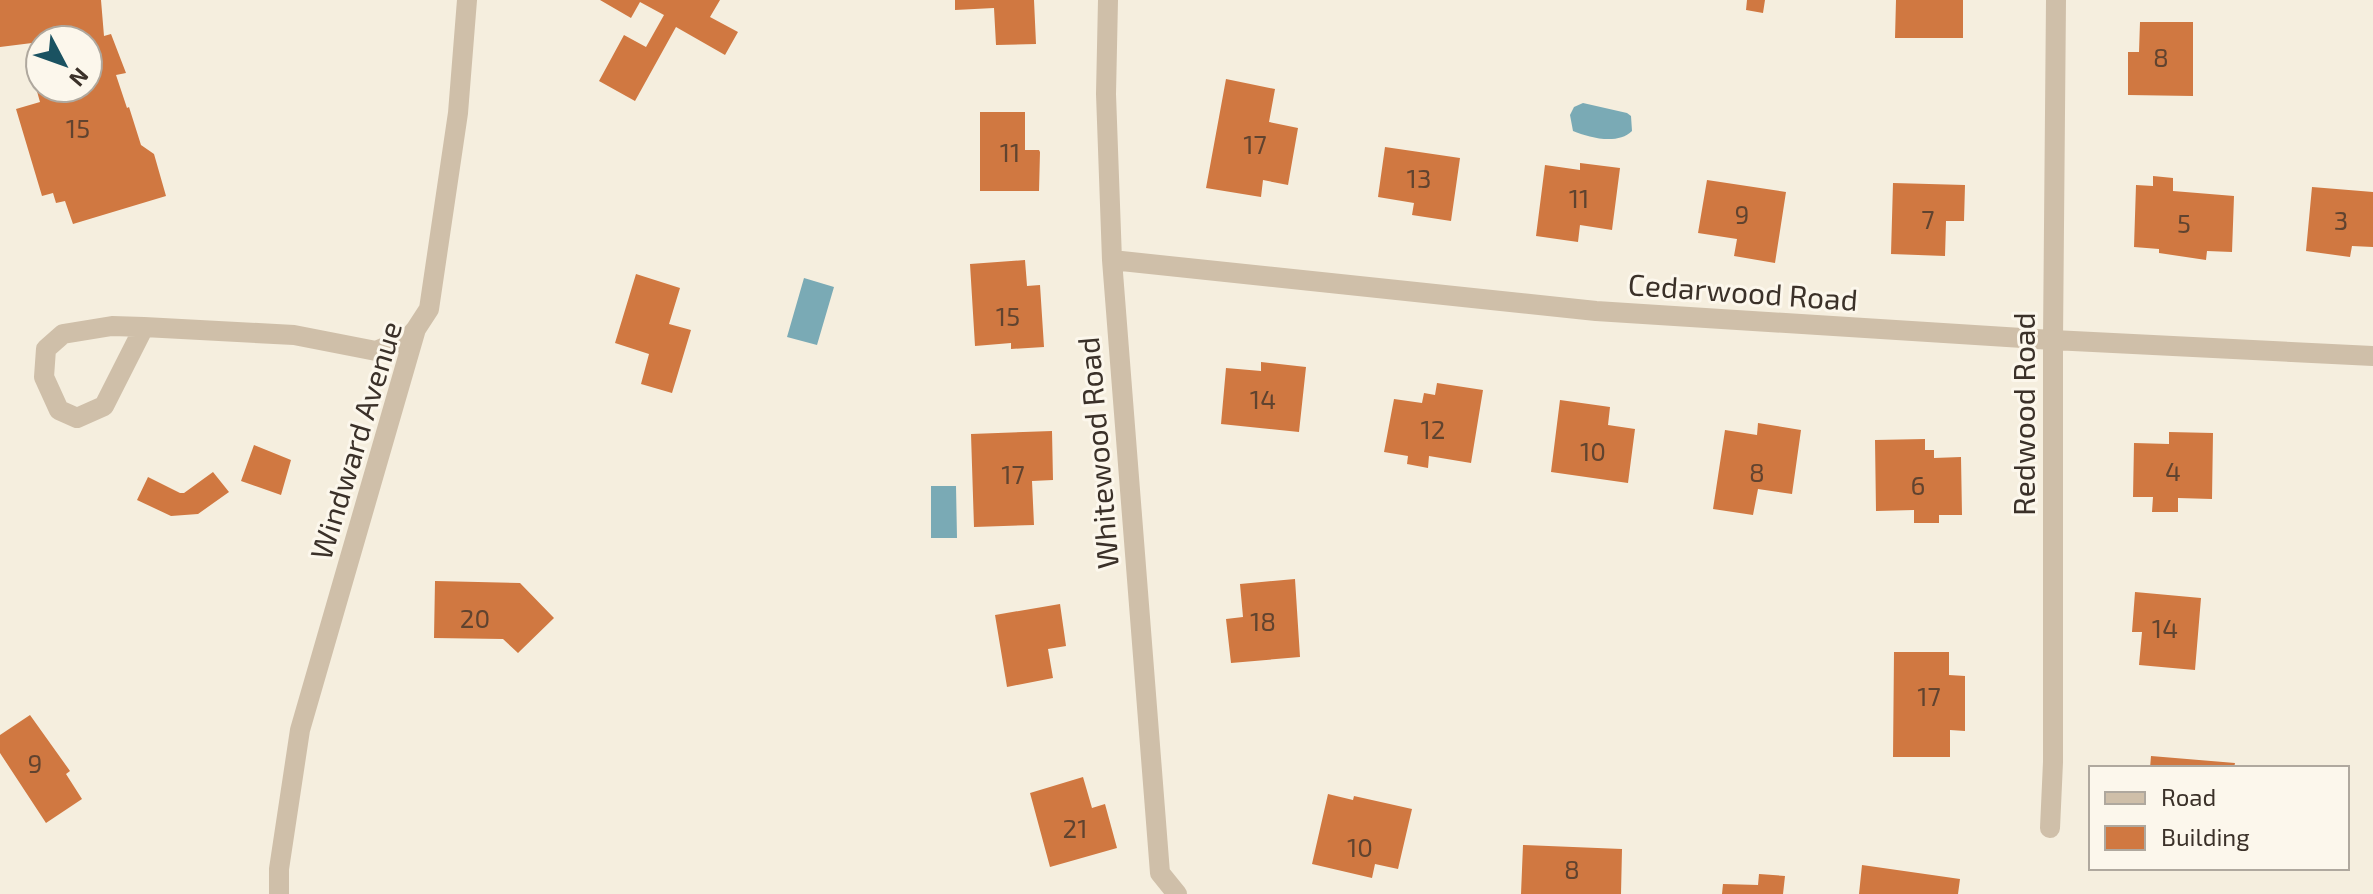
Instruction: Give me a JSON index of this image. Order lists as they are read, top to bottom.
{
  "streets": {
    "street": [
      "Cedarwood Road",
      "Redwood Road",
      "Windward Avenue",
      "Whitewood Road"
    ]
  },
  "crossings": [
    ["Cedarwood Road", "Redwood Road"],
    ["Cedarwood Road", "Whitewood Road"]
  ],
  "house_numbers": [
    "8",
    "15",
    "17",
    "11",
    "13",
    "11",
    "9",
    "7",
    "3",
    "5",
    "15",
    "14",
    "12",
    "10",
    "4",
    "8",
    "17",
    "6",
    "20",
    "18",
    "14",
    "17",
    "9",
    "21",
    "10",
    "8"
  ],
  "legend": ["Road", "Building"],
  "north": "bottom right"
}
